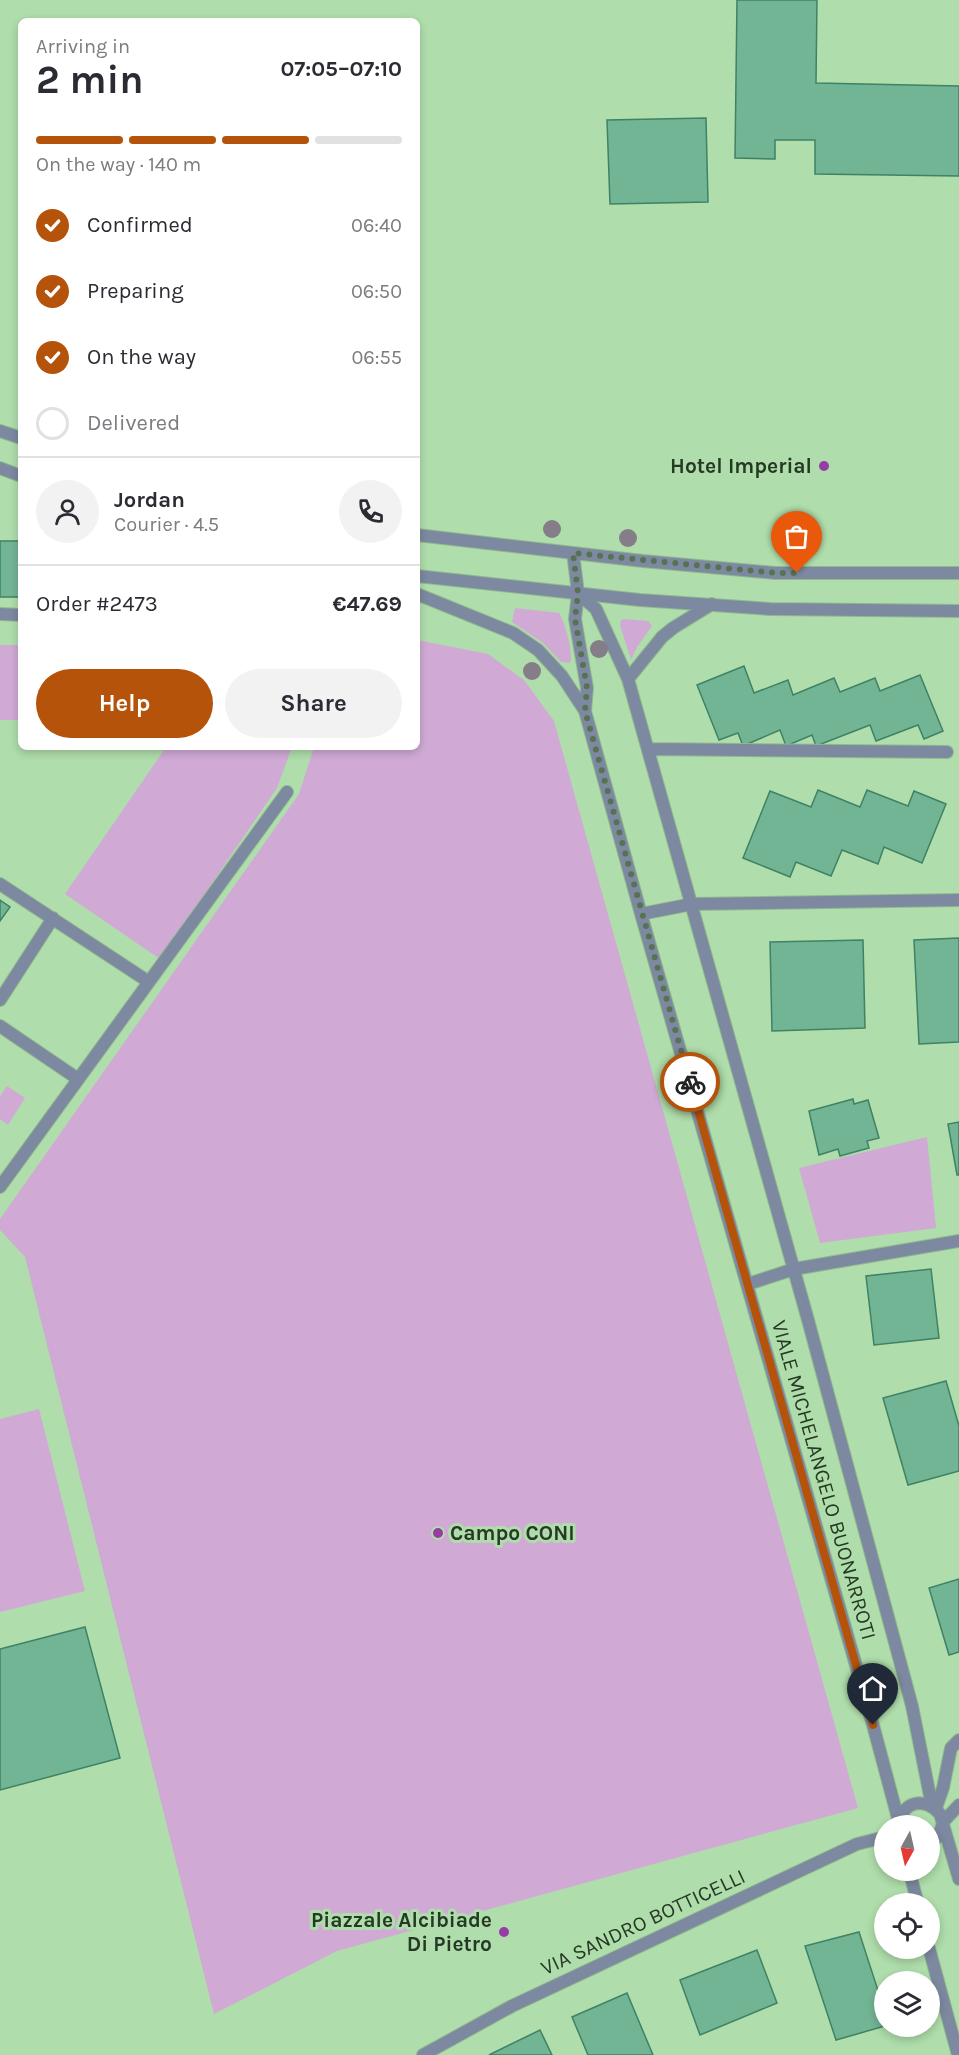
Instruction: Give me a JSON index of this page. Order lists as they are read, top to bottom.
{
  "streets": {
    "street": ["VIALE MICHELANGELO BUONARROTI", "VIA SANDRO BOTTICELLI"]
  },
  "places": ["Hotel Imperial", "Campo CONI", "Piazzale Alcibiade Di Pietro"],
  "north": "bottom",
  "page": {
    "heading": ["2 min", "Arriving in", "07:05–07:10"],
    "panel": [
      "Jordan",
      "Courier · 4.5",
      "Order #2473",
      "€47.69"
    ],
    "bar": "On the way · 140 m",
    "list": [
      ["Confirmed", "06:40"],
      ["Preparing", "06:50"],
      ["On the way", "06:55"],
      "Delivered"
    ],
    "buttons": ["Help", "Share"]
  }
}
